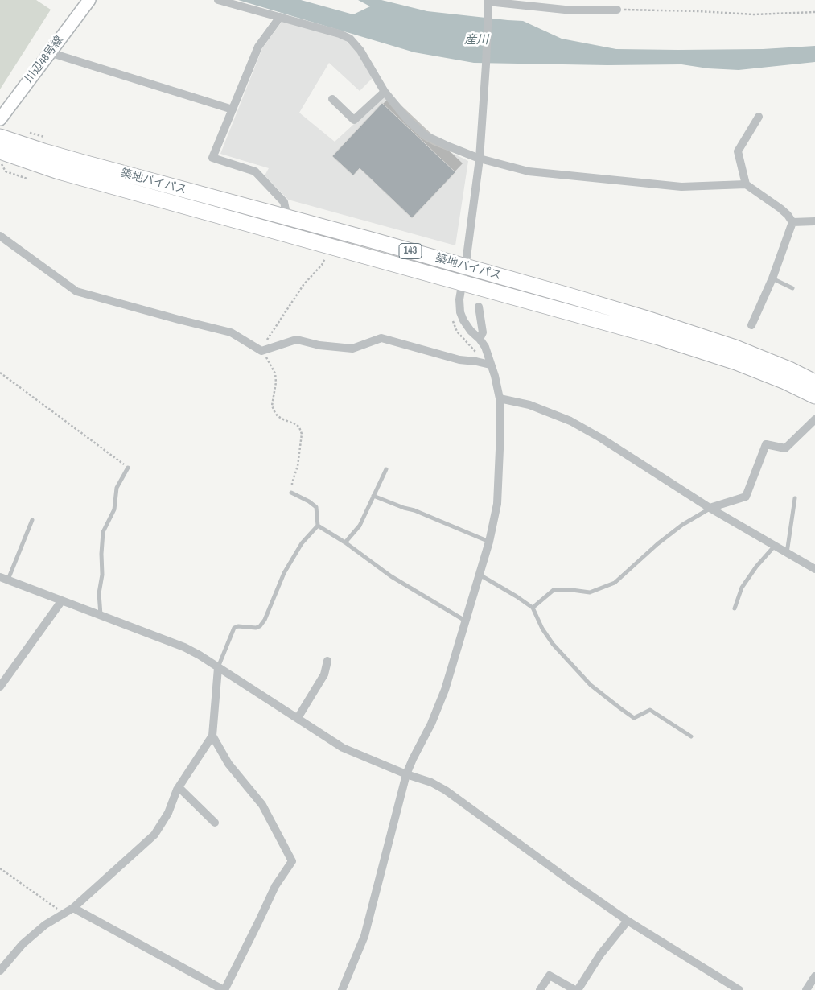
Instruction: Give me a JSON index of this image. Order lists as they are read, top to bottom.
{
  "streets": {
    "highway": ["築地バイパス", "143"],
    "street": ["川辺48号線"]
  },
  "water": ["産川"]
}
